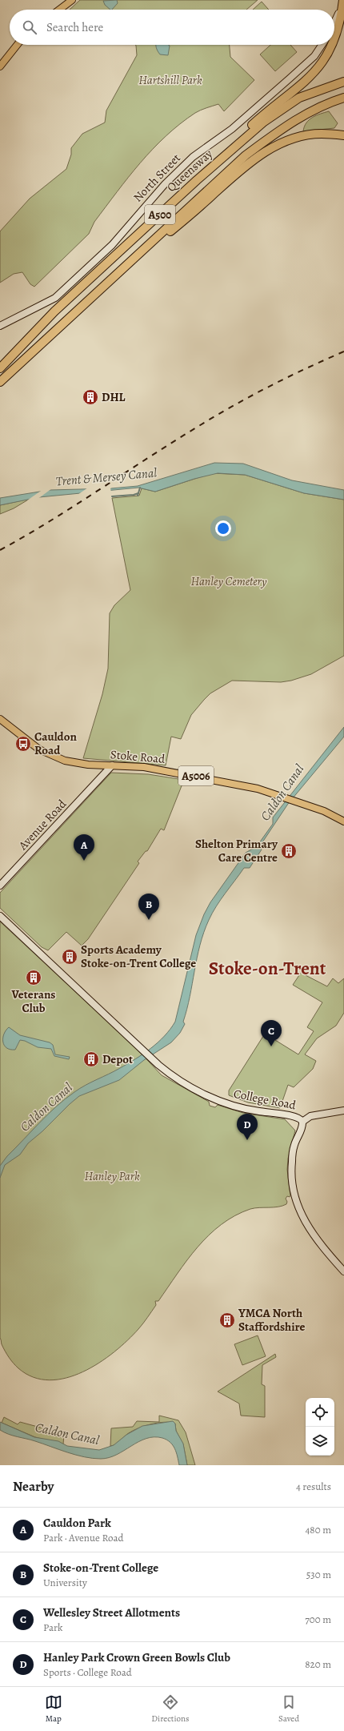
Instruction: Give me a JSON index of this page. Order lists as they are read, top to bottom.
{
  "streets": {
    "highway": ["Queensway", "A500"],
    "main road": ["Stoke Road", "A5006"],
    "street": ["North Street", "Avenue Road", "College Road"]
  },
  "crossings": [
    ["Stoke Road", "Avenue Road"]
  ],
  "districts": ["Stoke-on-Trent"],
  "water": ["Trent & Mersey Canal", "Caldon Canal"],
  "parks": ["Hartshill Park", "Hanley Cemetery", "Hanley Park"],
  "places": {
    "building": [
      "DHL",
      "Shelton Primary Care Centre",
      "Sports Academy Stoke-on-Trent College",
      "Veterans Club",
      "Depot",
      "YMCA North Staffordshire"
    ],
    "bus stop": ["Cauldon Road"]
  },
  "page": {
    "search": "Search here",
    "pins": [
      "A",
      "B",
      "C",
      "D"
    ],
    "heading": ["Nearby", "4 results"],
    "list": [
      {
        "mark": "A",
        "name": "Cauldon Park",
        "note": "Park · Avenue Road",
        "value": "480 m"
      },
      {
        "mark": "B",
        "name": "Stoke-on-Trent College",
        "note": "University",
        "value": "530 m"
      },
      {
        "mark": "C",
        "name": "Wellesley Street Allotments",
        "note": "Park",
        "value": "700 m"
      },
      {
        "mark": "D",
        "name": "Hanley Park Crown Green Bowls Club",
        "note": "Sports · College Road",
        "value": "820 m"
      }
    ],
    "nav": ["Map", "Directions", "Saved"]
  }
}
